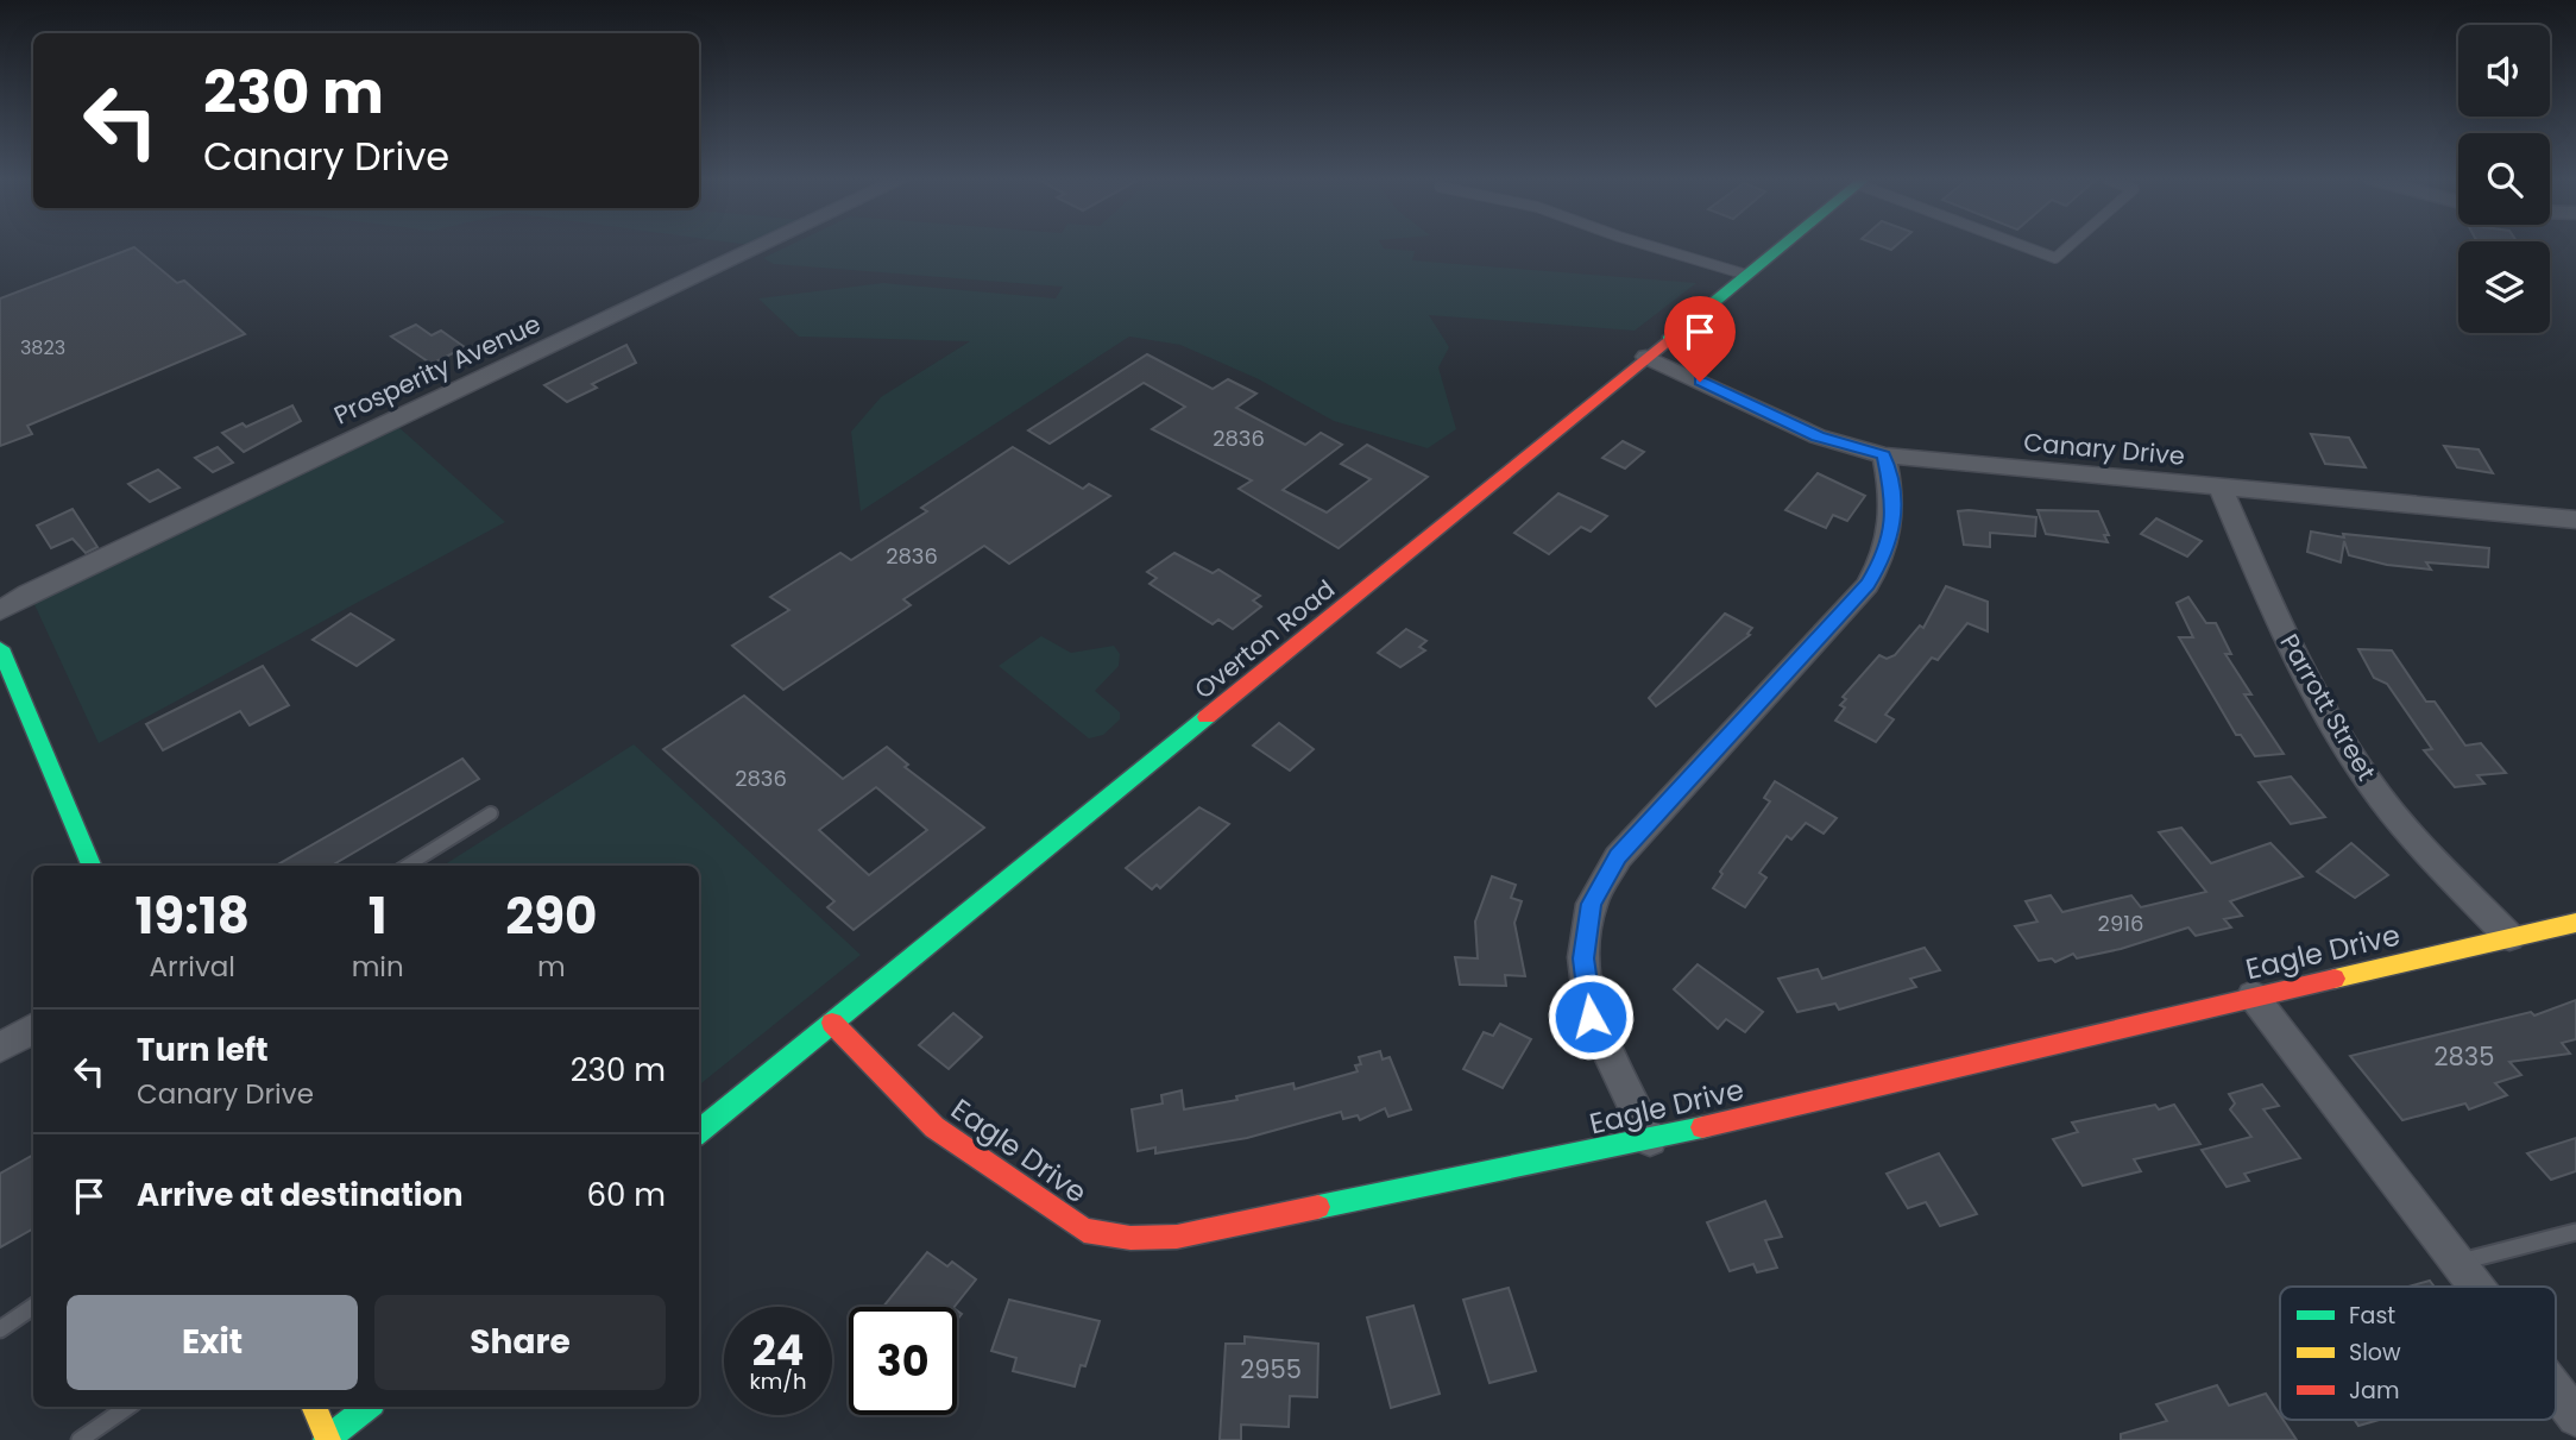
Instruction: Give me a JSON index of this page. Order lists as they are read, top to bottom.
{
  "streets": {
    "street": [
      "Prosperity Avenue",
      "Canary Drive",
      "Overton Road",
      "Parrott Street",
      "Eagle Drive"
    ]
  },
  "crossings": [
    ["Canary Drive", "Overton Road"],
    ["Canary Drive", "Parrott Street"],
    ["Overton Road", "Eagle Drive"],
    ["Parrott Street", "Eagle Drive"]
  ],
  "house_numbers": [
    "3823",
    "2836",
    "2836",
    "2836",
    "2916",
    "2835",
    "2955"
  ],
  "legend": ["Fast", "Slow", "Jam"],
  "page": {
    "turn": ["230 m", "Canary Drive"],
    "eta": [
      "19:18",
      "Arrival",
      "1",
      "min",
      "290",
      "m"
    ],
    "list": [
      {
        "name": "Turn left",
        "note": "Canary Drive",
        "value": "230 m"
      },
      {
        "name": "Arrive at destination",
        "value": "60 m"
      }
    ],
    "buttons": ["Exit", "Share"],
    "speed": "24 km/h",
    "limit": "30"
  }
}
